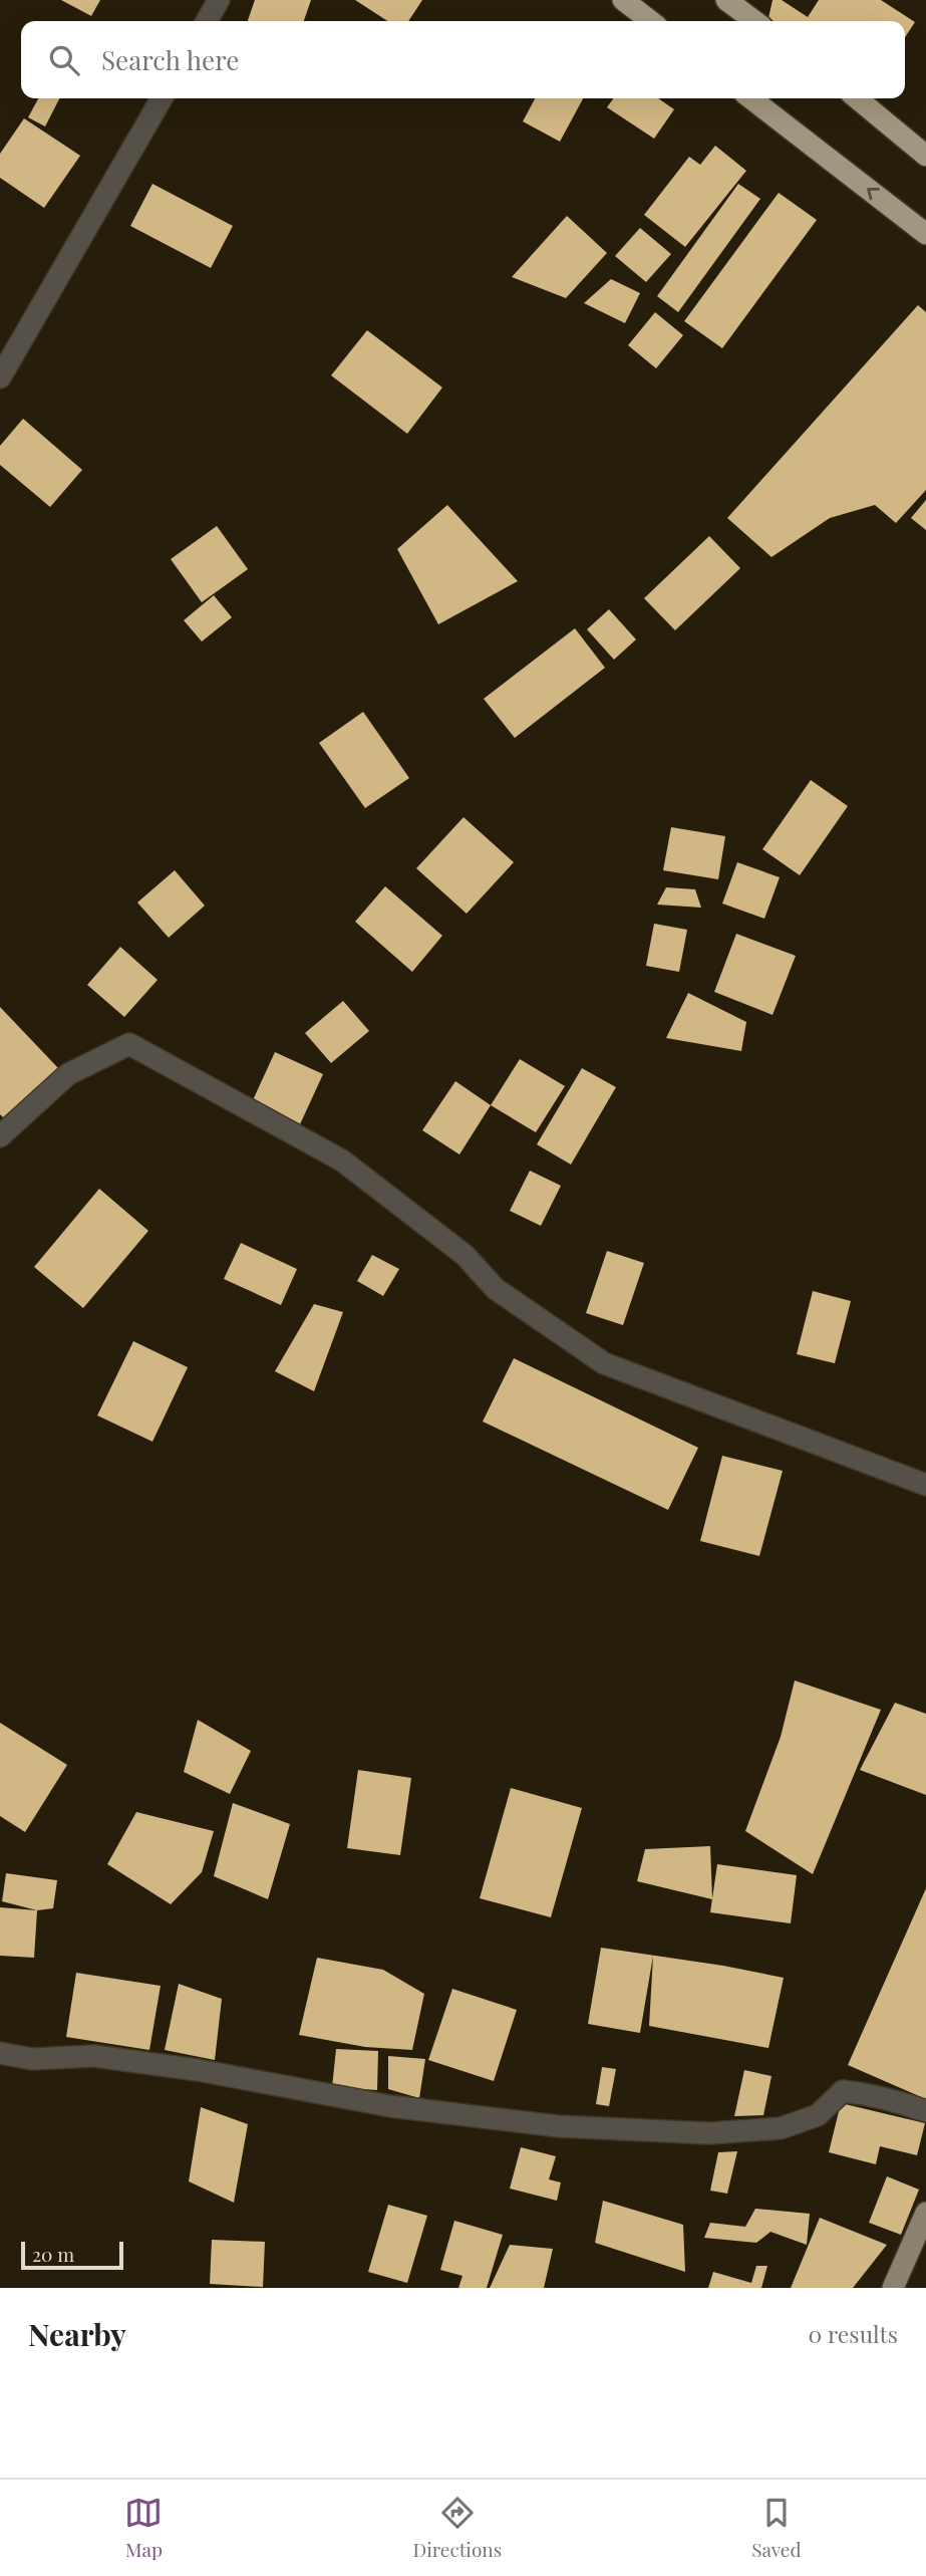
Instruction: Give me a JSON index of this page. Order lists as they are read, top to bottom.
{
  "scale_bar": "20 m",
  "page": {
    "search": "Search here",
    "scale": "20 m",
    "heading": ["Nearby", "0 results"],
    "nav": ["Map", "Directions", "Saved"]
  }
}
